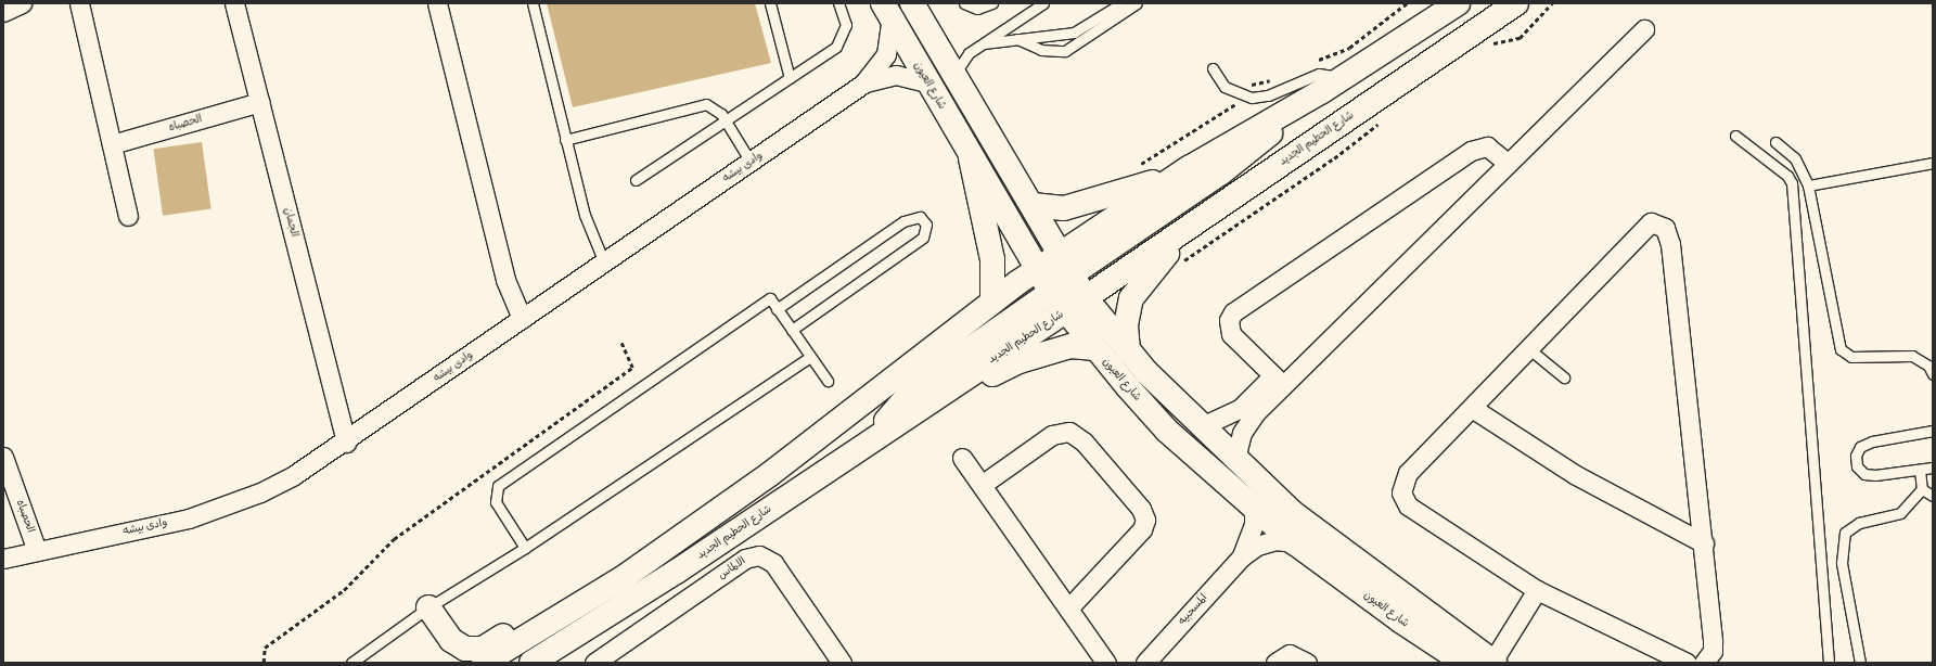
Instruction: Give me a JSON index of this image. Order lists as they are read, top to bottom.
{
  "streets": {
    "main road": ["شارع العيون", "شارع الحطيم الجديد"],
    "street": [
      "الحصباه",
      "وادى بيشه",
      "الجمان",
      "الالماس",
      "المسحبيه"
    ]
  },
  "crossings": [
    ["شارع العيون", "شارع الحطيم الجديد"],
    ["شارع العيون", "وادى بيشه"],
    ["شارع العيون", "المسحبيه"],
    ["الحصباه", "وادى بيشه"],
    ["الحصباه", "الجمان"],
    ["وادى بيشه", "الجمان"]
  ]
}
